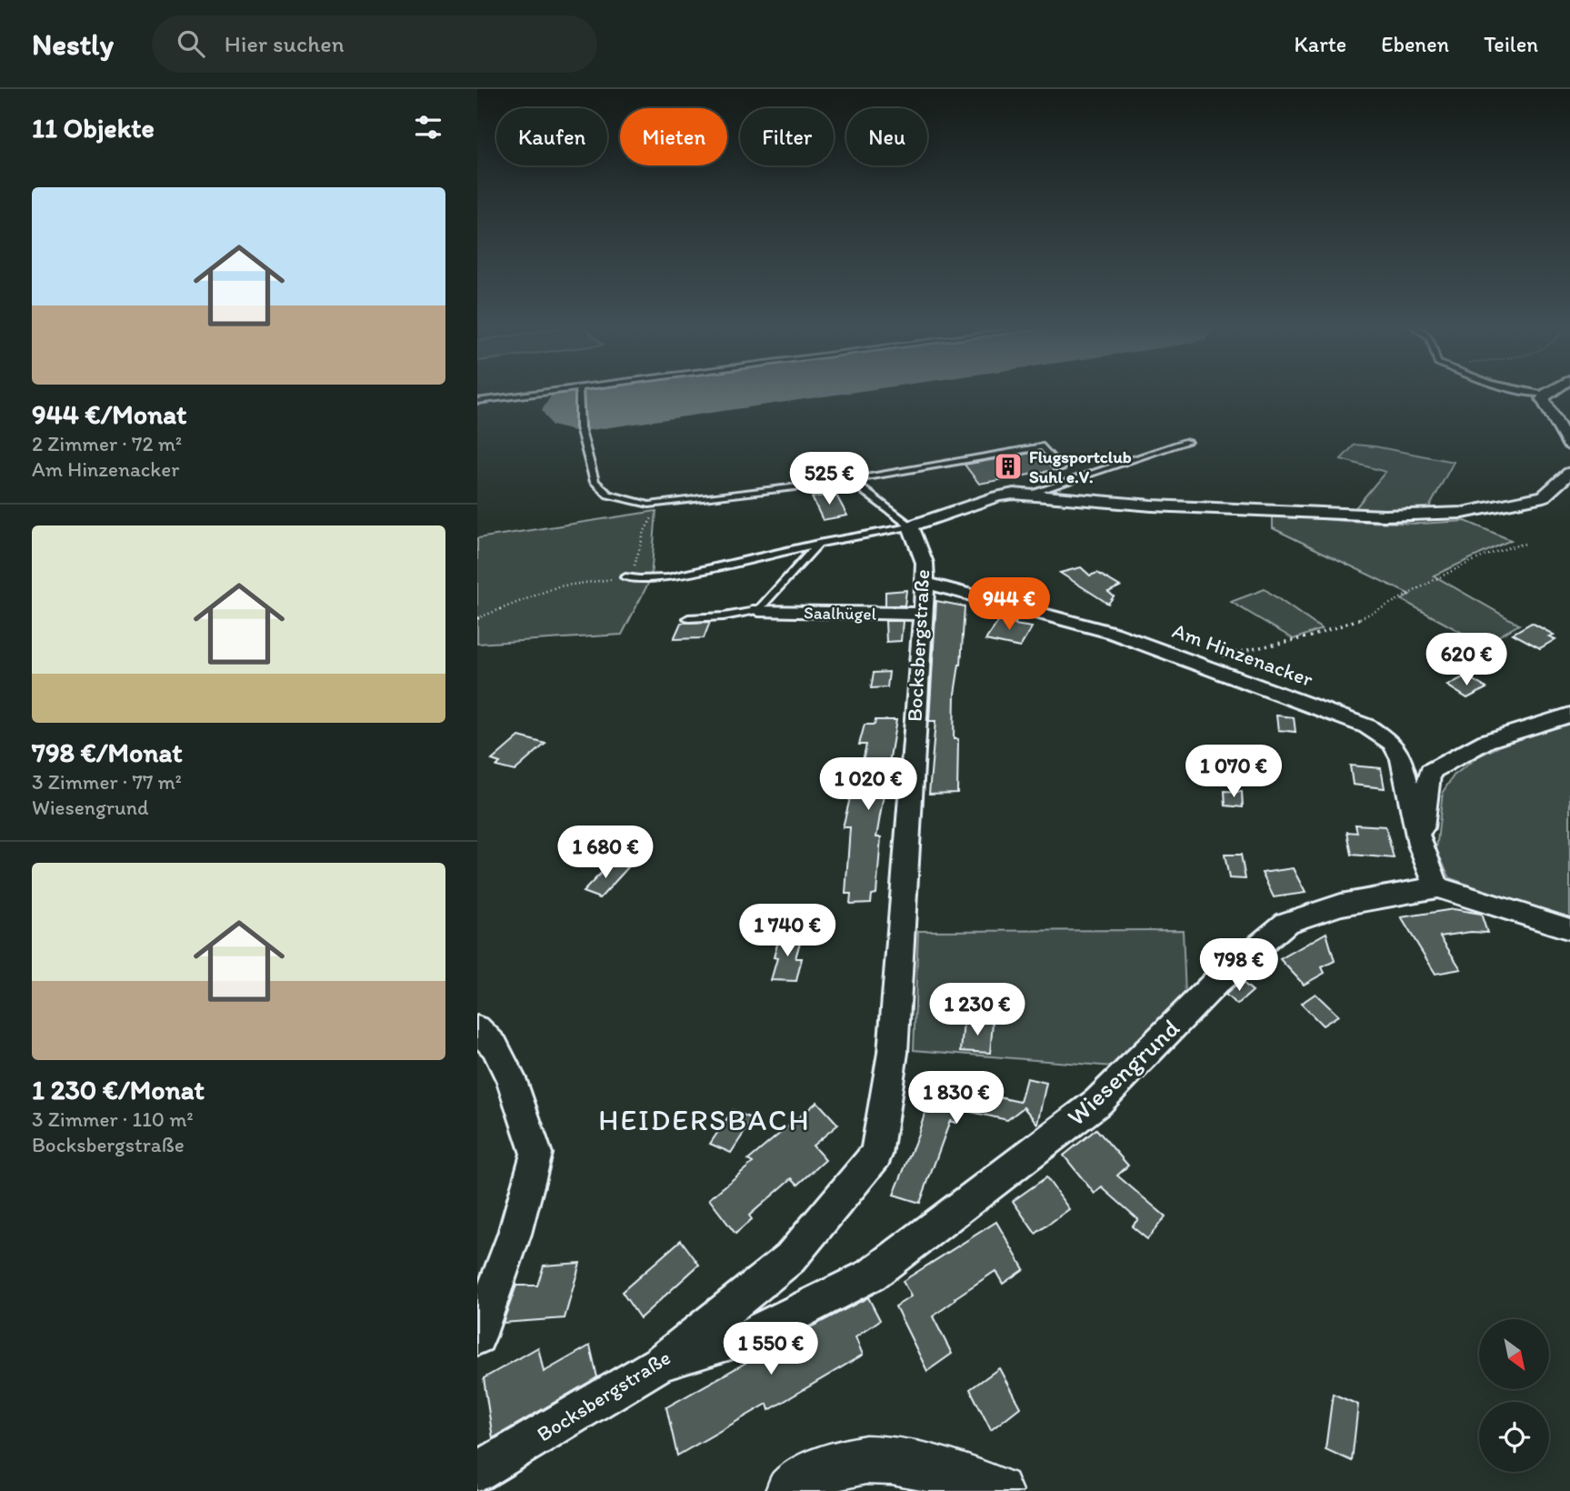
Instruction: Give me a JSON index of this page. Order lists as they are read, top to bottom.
{
  "streets": {
    "street": [
      "Saalhügel",
      "Bocksbergstraße",
      "Am Hinzenacker",
      "Wiesengrund"
    ]
  },
  "crossings": [
    ["Saalhügel", "Bocksbergstraße"],
    ["Bocksbergstraße", "Am Hinzenacker"],
    ["Bocksbergstraße", "Wiesengrund"],
    ["Am Hinzenacker", "Wiesengrund"]
  ],
  "districts": ["HEIDERSBACH"],
  "places": {
    "building": ["Flugsportclub Suhl e.V."]
  },
  "north": "bottom right",
  "page": {
    "header": "Nestly",
    "search": "Hier suchen",
    "nav": ["Karte", "Ebenen", "Teilen"],
    "heading": "11 Objekte",
    "chip": [
      "Kaufen",
      "Mieten",
      "Filter",
      "Neu"
    ],
    "list": [
      {
        "name": "944 €/Monat",
        "note": "2 Zimmer · 72 m² · Am Hinzenacker"
      },
      {
        "name": "798 €/Monat",
        "note": "3 Zimmer · 77 m² · Wiesengrund"
      },
      {
        "name": "1 230 €/Monat",
        "note": "3 Zimmer · 110 m² · Bocksbergstraße"
      }
    ],
    "price": [
      "525 €",
      "944 €",
      "620 €",
      "1 070 €",
      "1 020 €",
      "1 680 €",
      "1 740 €",
      "798 €",
      "1 230 €",
      "1 830 €",
      "1 550 €"
    ]
  }
}
